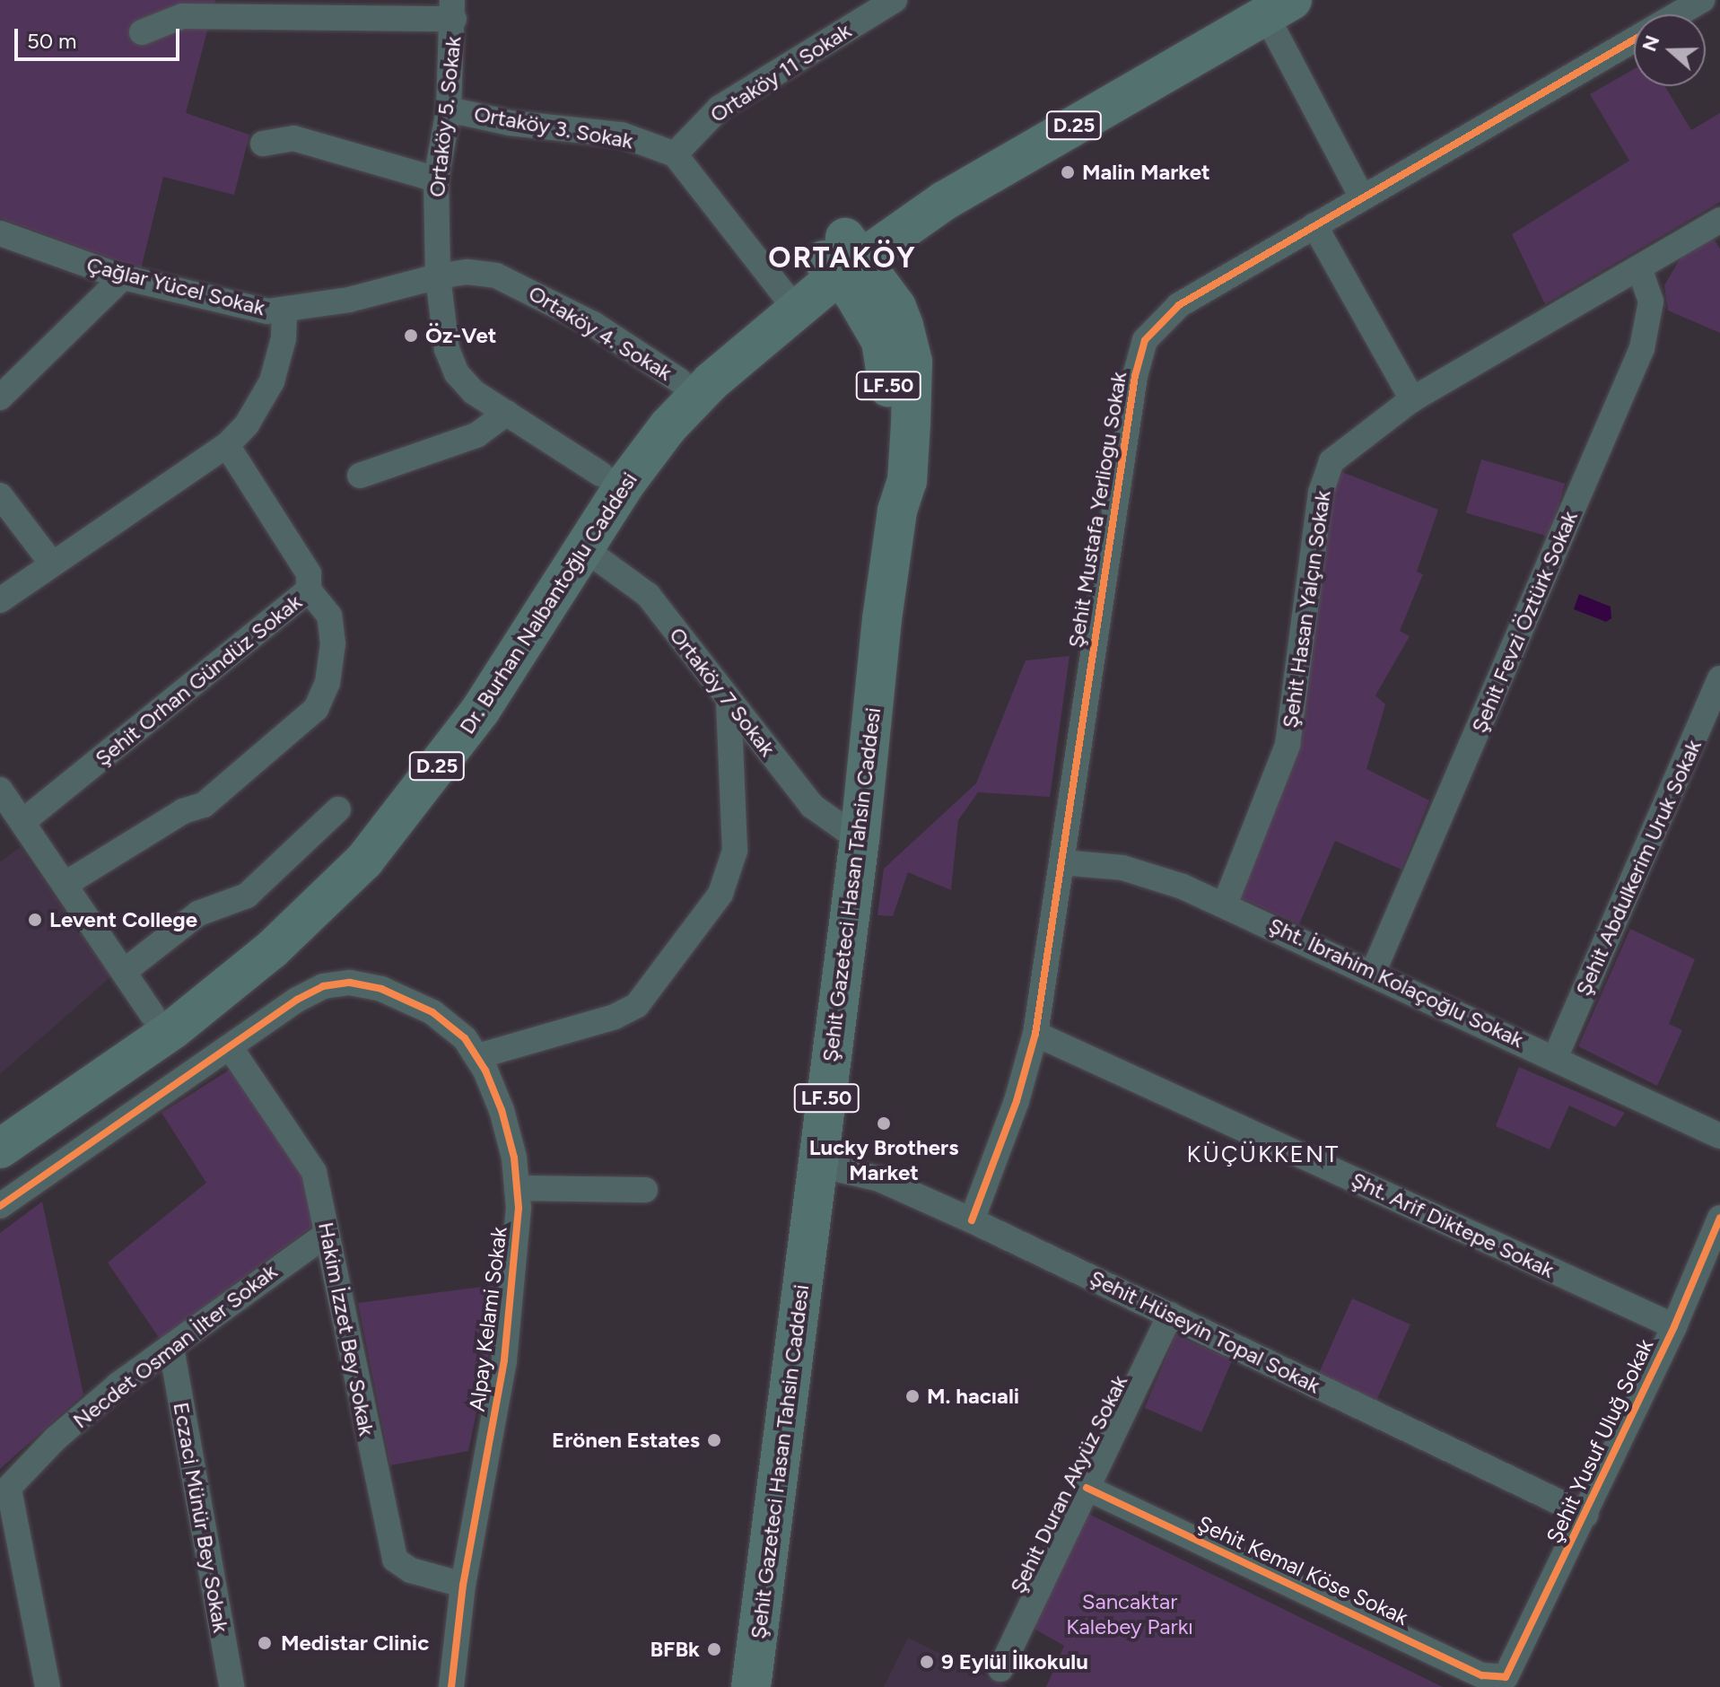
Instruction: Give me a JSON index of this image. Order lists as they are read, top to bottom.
{
  "streets": {
    "main road": [
      "D.25",
      "LF.50",
      "Dr. Burhan Nalbantoğlu Caddesi",
      "Şehit Gazeteci Hasan Tahsin Caddesi"
    ],
    "street": [
      "Ortaköy 11 Sokak",
      "Ortaköy 5. Sokak",
      "Ortaköy 3. Sokak",
      "Çağlar Yücel Sokak",
      "Ortaköy 4. Sokak",
      "Şehit Mustafa Yerliogu Sokak",
      "Şehit Hasan Yalçın Sokak",
      "Şehit Fevzi Öztürk Sokak",
      "Şehit Orhan Gündüz Sokak",
      "Ortaköy 7 Sokak",
      "Şehit Abdulkerim Uruk Sokak",
      "Şht. İbrahim Kolaçoğlu Sokak",
      "Şht. Arif Diktepe Sokak",
      "Alpay Kelami Sokak",
      "Hakim İzzet Bey Sokak",
      "Şehit Hüseyin Topal Sokak",
      "Necdet Osman İlter Sokak",
      "Şehit Yusuf Uluğ Sokak",
      "Şehit Duran Akyüz Sokak",
      "Eczaci Münür Bey Sokak",
      "Şehit Kemal Köse Sokak"
    ]
  },
  "crossings": [
    ["Ortaköy 11 Sokak", "Ortaköy 3. Sokak"],
    ["Ortaköy 5. Sokak", "Ortaköy 3. Sokak"],
    ["Ortaköy 5. Sokak", "Çağlar Yücel Sokak"],
    ["Ortaköy 5. Sokak", "Ortaköy 4. Sokak"],
    ["Ortaköy 5. Sokak", "Dr. Burhan Nalbantoğlu Caddesi"],
    ["D.25", "Dr. Burhan Nalbantoğlu Caddesi"],
    ["D.25", "Şehit Gazeteci Hasan Tahsin Caddesi"],
    ["Çağlar Yücel Sokak", "Ortaköy 4. Sokak"],
    ["Ortaköy 4. Sokak", "Dr. Burhan Nalbantoğlu Caddesi"],
    ["Şehit Mustafa Yerliogu Sokak", "Şht. İbrahim Kolaçoğlu Sokak"],
    ["Şehit Mustafa Yerliogu Sokak", "Şht. Arif Diktepe Sokak"],
    ["Şehit Mustafa Yerliogu Sokak", "Şehit Hüseyin Topal Sokak"],
    ["Dr. Burhan Nalbantoğlu Caddesi", "Ortaköy 7 Sokak"],
    ["Şehit Hasan Yalçın Sokak", "Şehit Fevzi Öztürk Sokak"],
    ["Şehit Hasan Yalçın Sokak", "Şht. İbrahim Kolaçoğlu Sokak"],
    ["Şehit Fevzi Öztürk Sokak", "Şht. İbrahim Kolaçoğlu Sokak"],
    ["Ortaköy 7 Sokak", "Şehit Gazeteci Hasan Tahsin Caddesi"],
    ["Şehit Abdulkerim Uruk Sokak", "Şht. İbrahim Kolaçoğlu Sokak"],
    ["Şehit Gazeteci Hasan Tahsin Caddesi", "Şehit Hüseyin Topal Sokak"],
    ["Şht. Arif Diktepe Sokak", "Şehit Yusuf Uluğ Sokak"],
    ["Alpay Kelami Sokak", "Hakim İzzet Bey Sokak"],
    ["Hakim İzzet Bey Sokak", "Necdet Osman İlter Sokak"],
    ["Şehit Hüseyin Topal Sokak", "Şehit Yusuf Uluğ Sokak"],
    ["Şehit Hüseyin Topal Sokak", "Şehit Duran Akyüz Sokak"],
    ["Necdet Osman İlter Sokak", "Eczaci Münür Bey Sokak"],
    ["Şehit Yusuf Uluğ Sokak", "Şehit Kemal Köse Sokak"],
    ["Şehit Duran Akyüz Sokak", "Şehit Kemal Köse Sokak"]
  ],
  "districts": ["ORTAKÖY", "KÜÇÜKKENT"],
  "parks": ["Sancaktar Kalebey Parkı"],
  "places": [
    "Malin Market",
    "Öz-Vet",
    "Levent College",
    "Lucky Brothers Market",
    "M. hacıali",
    "Erönen Estates",
    "Medistar Clinic",
    "BFBk",
    "9 Eylül İlkokulu"
  ],
  "scale_bar": "50 m",
  "north": "left"
}
